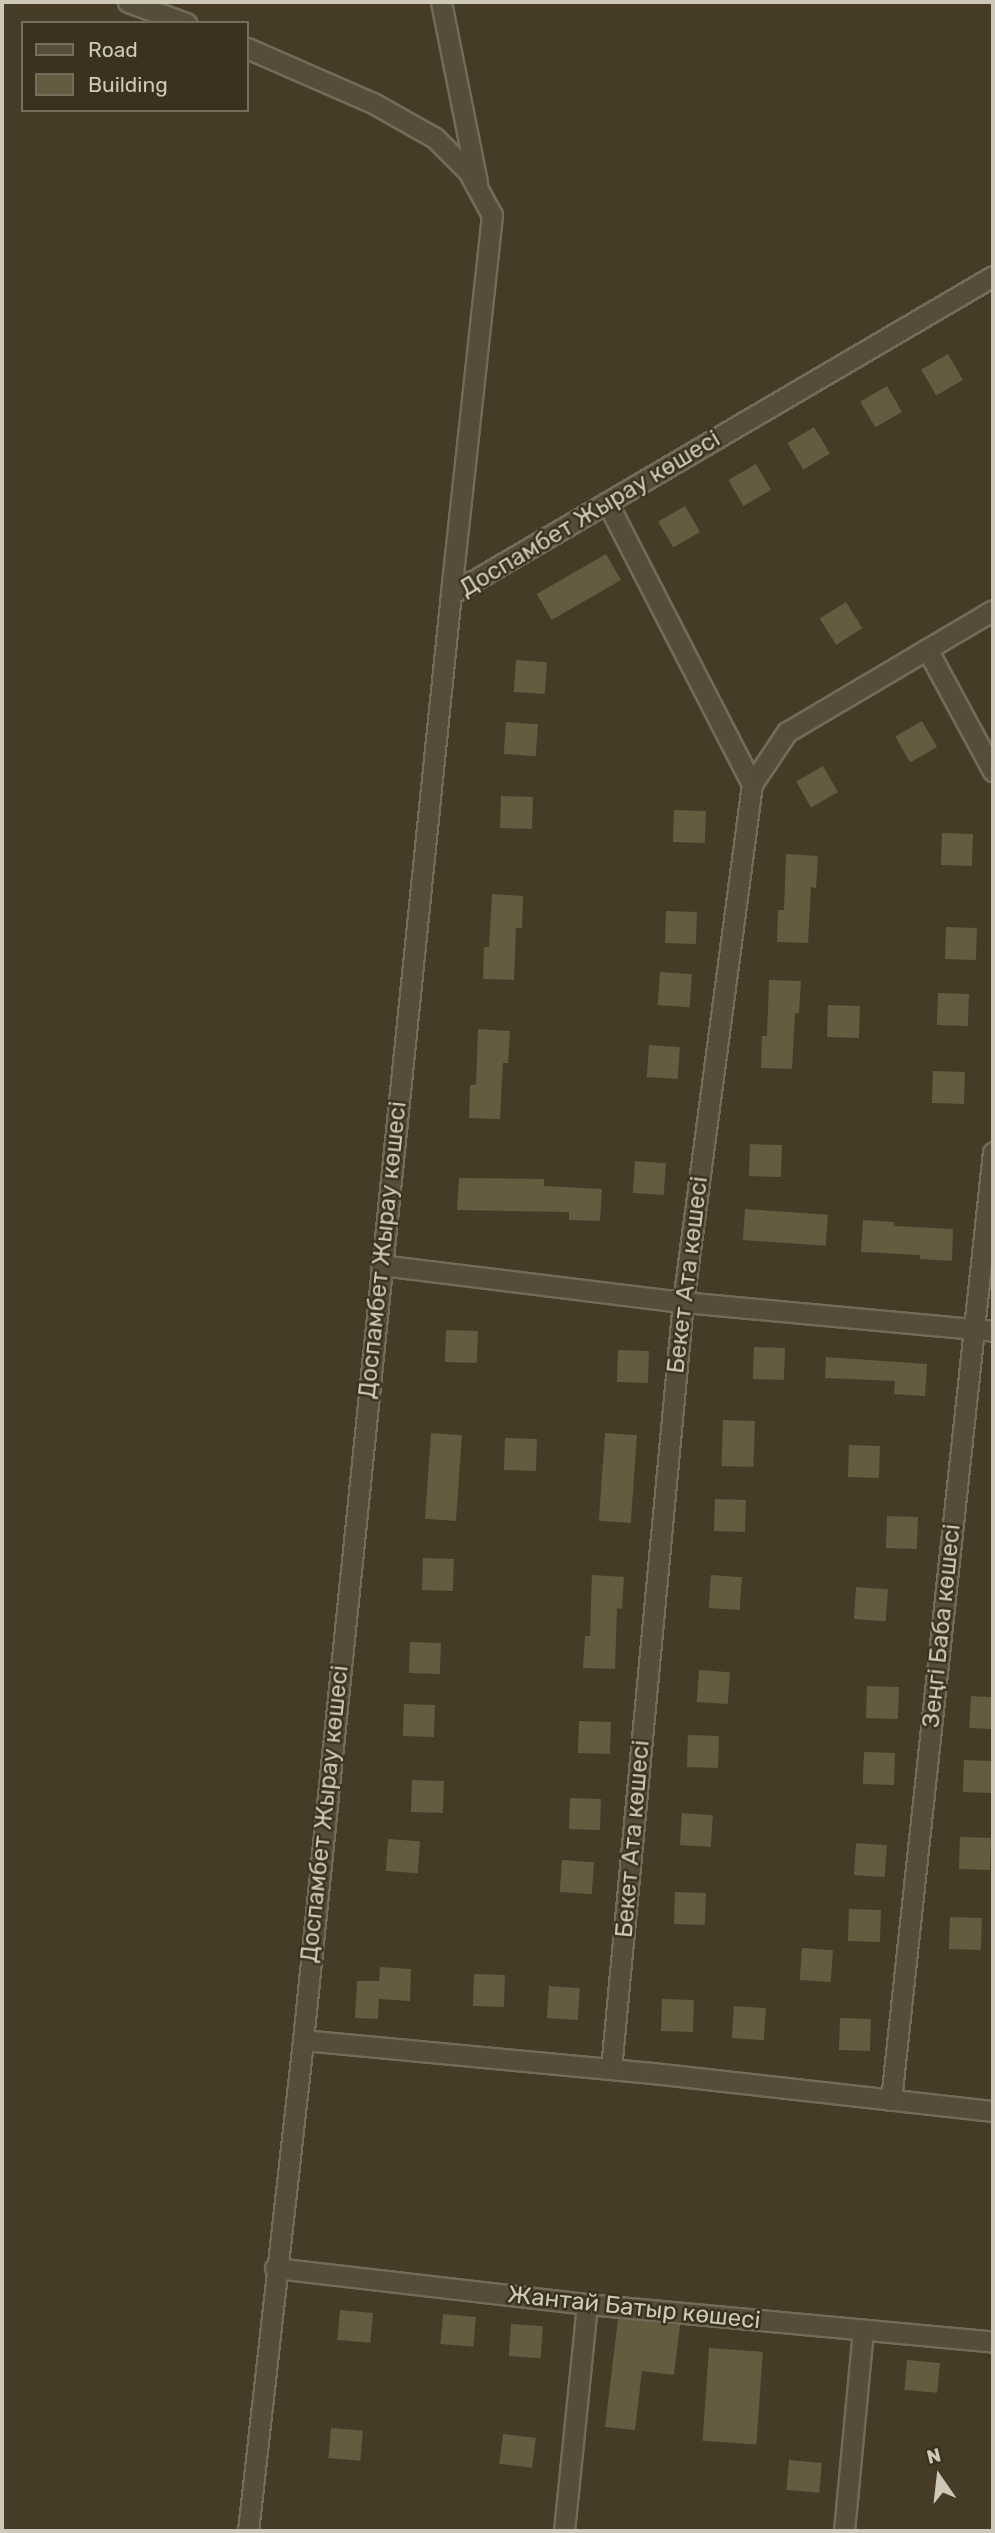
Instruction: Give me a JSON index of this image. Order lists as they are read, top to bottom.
{
  "streets": {
    "street": [
      "Доспамбет Жырау көшесі",
      "Бекет Ата көшесі",
      "Зеңгі Баба көшесі",
      "Жантай Батыр көшесі"
    ]
  },
  "crossings": [
    ["Доспамбет Жырау көшесі", "Жантай Батыр көшесі"]
  ],
  "legend": ["Road", "Building"],
  "north": "top"
}
